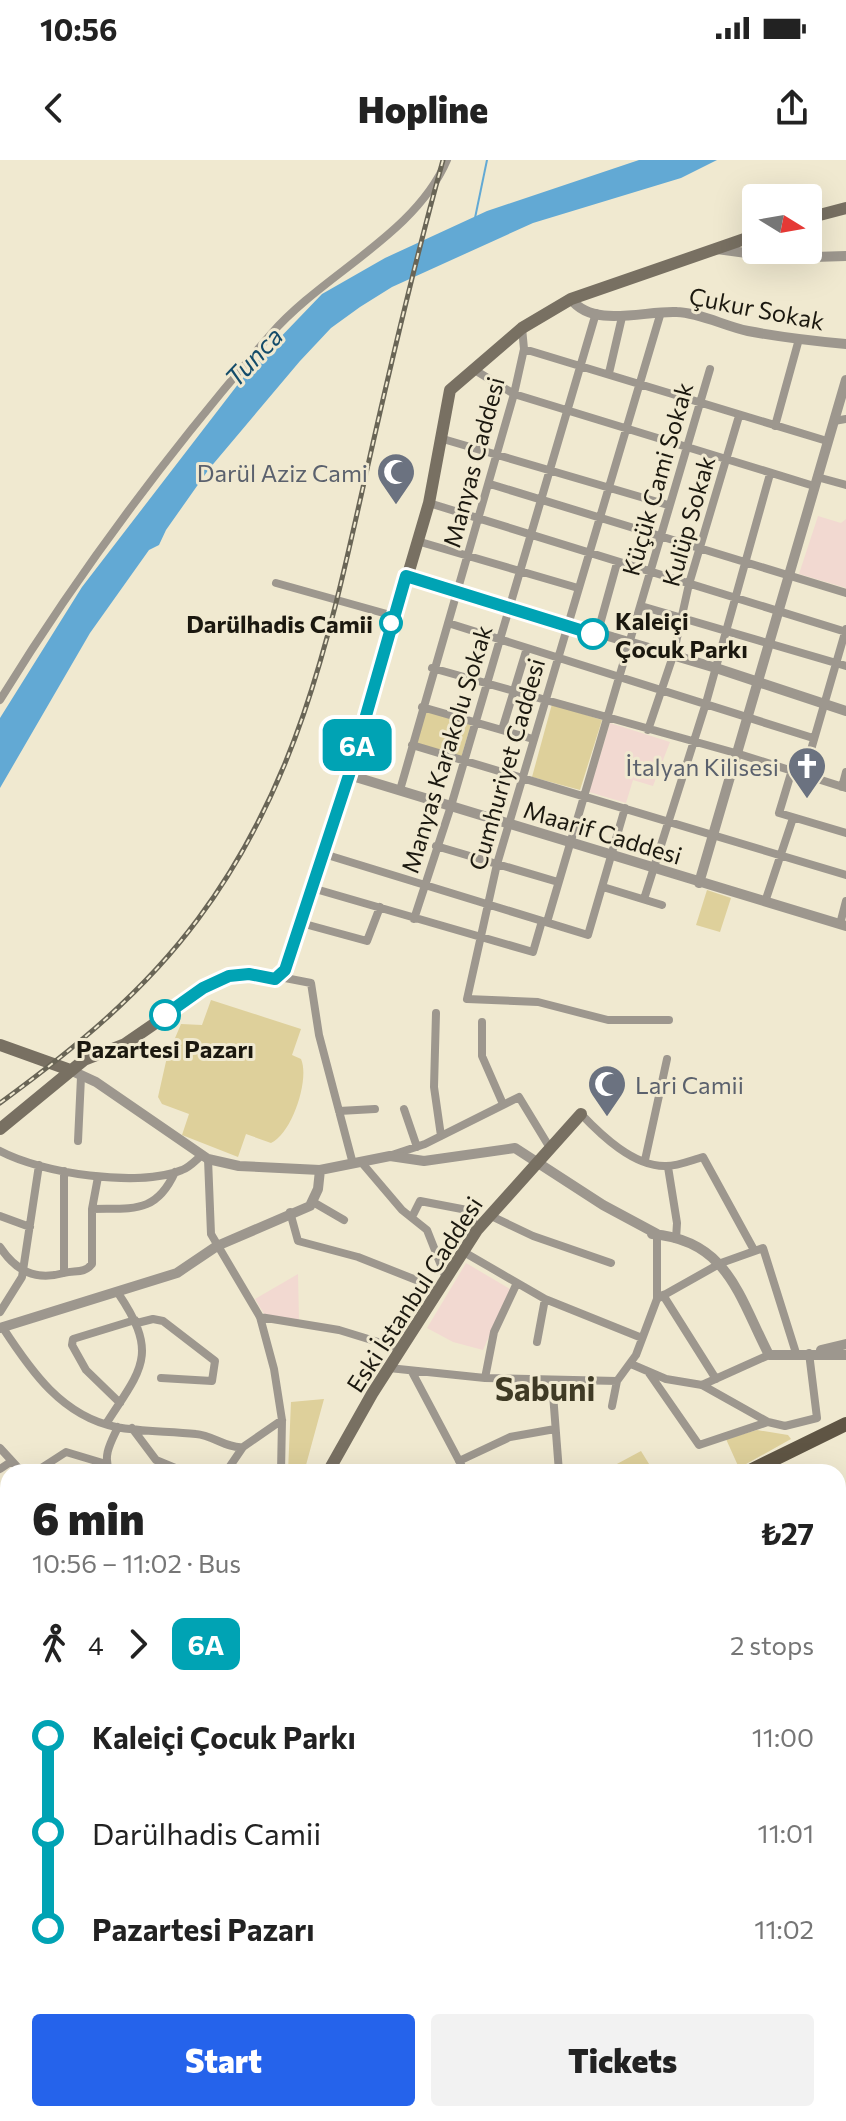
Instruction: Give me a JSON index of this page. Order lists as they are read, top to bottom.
{
  "streets": {
    "main road": ["Eski İstanbul Caddesi"],
    "street": [
      "Çukur Sokak",
      "Manyas Caddesi",
      "Küçük Cami Sokak",
      "Kulüp Sokak",
      "Manyas Karakolu Sokak",
      "Cumhuriyet Caddesi",
      "Maarif Caddesi"
    ]
  },
  "crossings": [
    ["Çukur Sokak", "Manyas Karakolu Sokak"],
    ["Çukur Sokak", "Cumhuriyet Caddesi"],
    ["Manyas Caddesi", "Maarif Caddesi"],
    ["Küçük Cami Sokak", "Cumhuriyet Caddesi"],
    ["Küçük Cami Sokak", "Maarif Caddesi"],
    ["Manyas Karakolu Sokak", "Maarif Caddesi"],
    ["Cumhuriyet Caddesi", "Maarif Caddesi"]
  ],
  "districts": ["Sabuni"],
  "water": ["Tunca"],
  "places": {
    "mosque": ["Darül Aziz Cami", "Lari Camii"],
    "other": ["Darülhadis Camii", "Kaleiçi Çocuk Parkı", "Pazartesi Pazarı"],
    "church": ["İtalyan Kilisesi"]
  },
  "lines": ["bus line 6A"],
  "north": "right",
  "page": {
    "status": "10:56",
    "header": "Hopline",
    "on_map": "6A",
    "heading": ["6 min", "10:56 – 11:02 · Bus", "₺27"],
    "legs": ["4", "6A", "2 stops"],
    "list": [
      {
        "name": "Kaleiçi Çocuk Parkı",
        "value": "11:00"
      },
      {
        "name": "Darülhadis Camii",
        "value": "11:01"
      },
      {
        "name": "Pazartesi Pazarı",
        "value": "11:02"
      }
    ],
    "buttons": ["Start", "Tickets"]
  }
}
